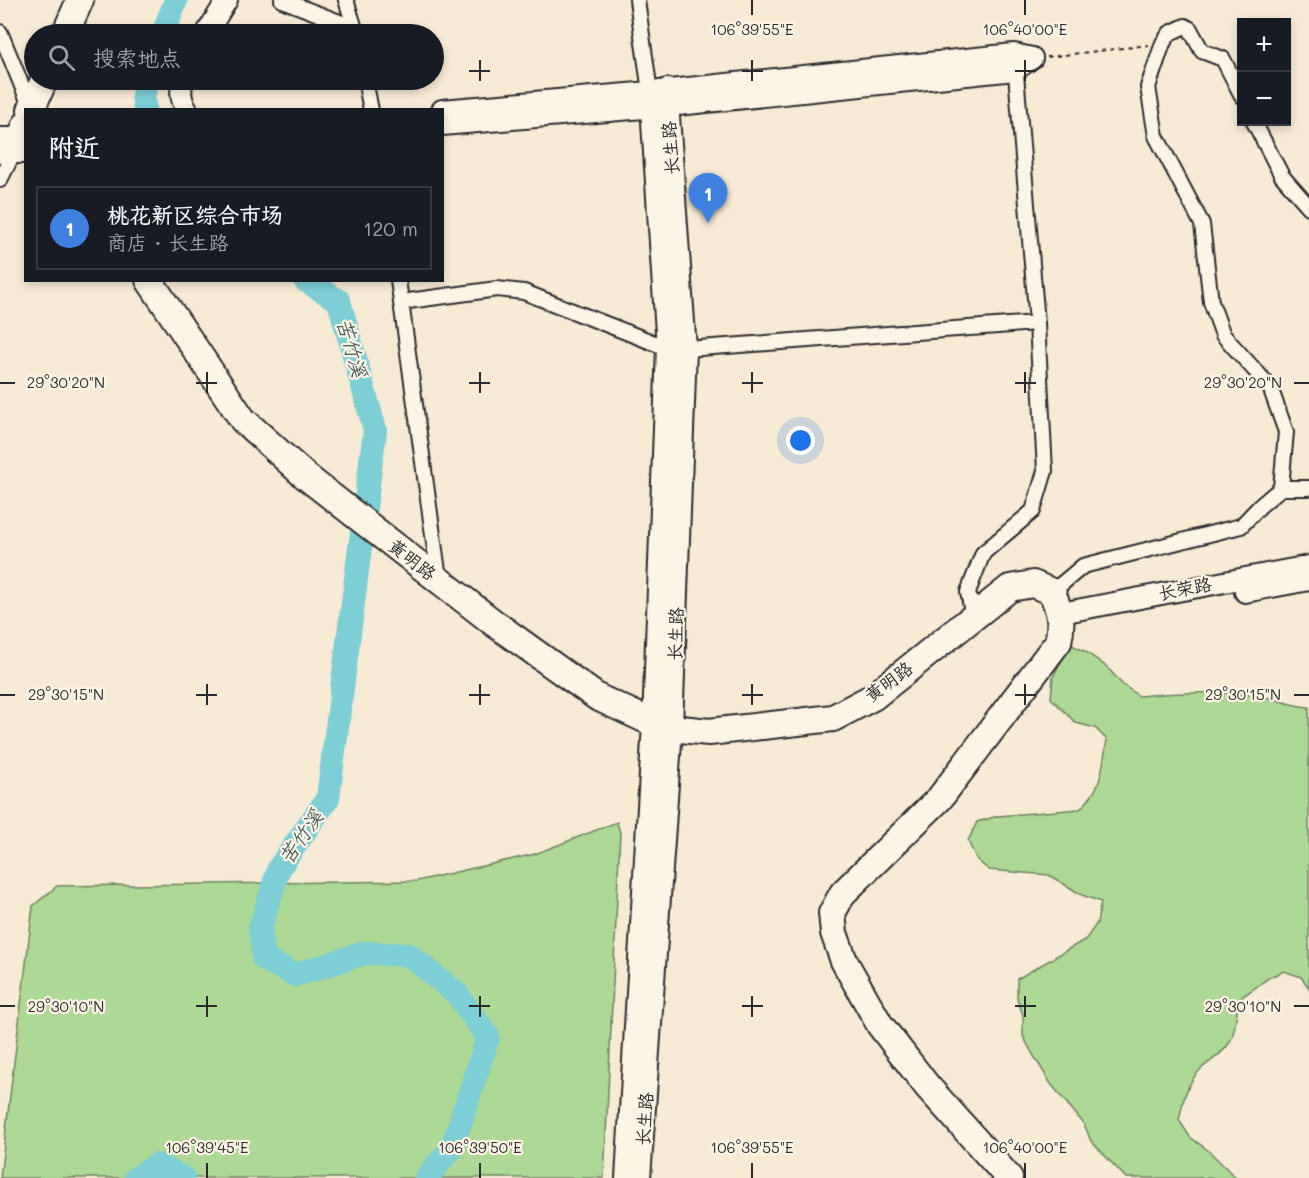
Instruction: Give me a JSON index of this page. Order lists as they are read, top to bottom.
{
  "streets": {
    "highway": ["黄明路"],
    "street": ["长生路", "长荣路"]
  },
  "crossings": [
    ["长生路", "黄明路"],
    ["黄明路", "长荣路"]
  ],
  "water": ["苦竹溪"],
  "page": {
    "map_buttons": ["+", "−"],
    "search": "搜索地点",
    "heading": "附近",
    "pins": "1",
    "list": [
      {
        "mark": "1",
        "name": "桃花新区综合市场",
        "note": "商店 · 长生路",
        "value": "120 m"
      }
    ]
  },
  "coordinates": [
    "106°39'55\"E",
    "106°40'00\"E",
    "29°30'20\"N",
    "29°30'15\"N",
    "29°30'10\"N",
    "106°39'45\"E",
    "106°39'50\"E"
  ]
}
